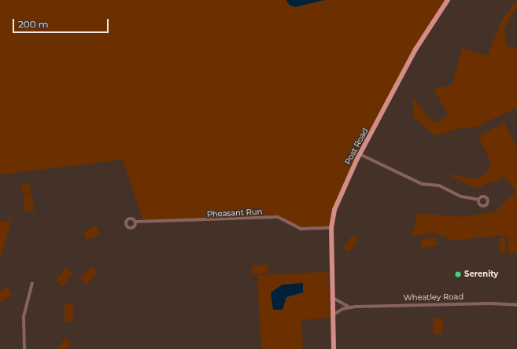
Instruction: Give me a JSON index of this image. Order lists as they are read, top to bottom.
{
  "streets": {
    "main road": ["Post Road"],
    "street": ["Pheasant Run", "Wheatley Road"]
  },
  "crossings": [
    ["Post Road", "Pheasant Run"],
    ["Post Road", "Wheatley Road"]
  ],
  "places": ["Serenity"],
  "scale_bar": "200 m"
}
